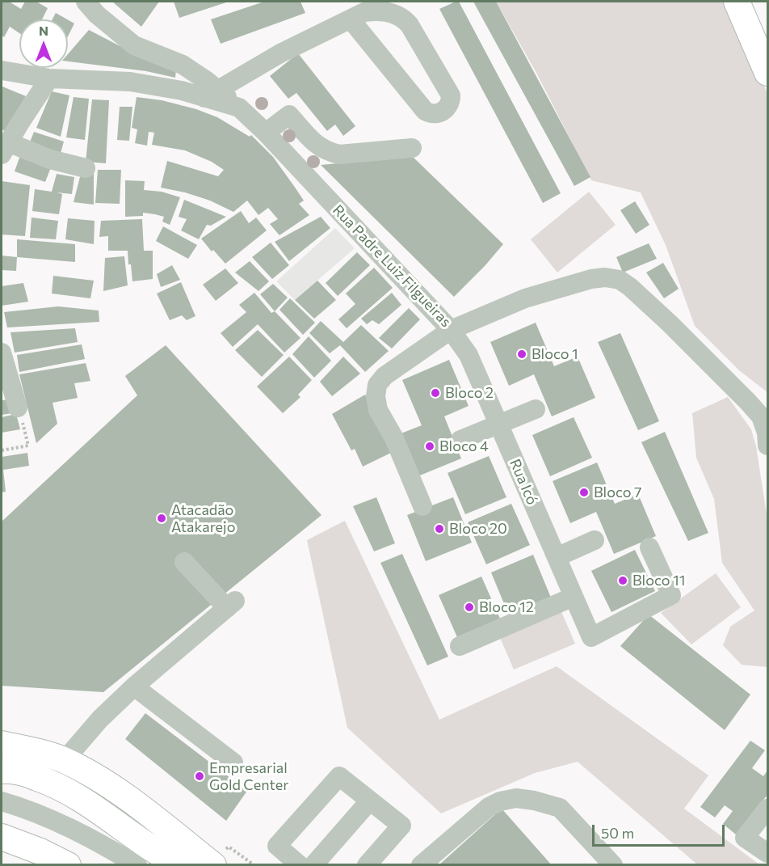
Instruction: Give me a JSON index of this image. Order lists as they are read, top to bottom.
{
  "streets": {
    "street": ["Rua Padre Luiz Filgueiras", "Rua Icó"]
  },
  "crossings": [
    ["Rua Padre Luiz Filgueiras", "Rua Icó"]
  ],
  "places": [
    "Bloco 1",
    "Bloco 2",
    "Bloco 4",
    "Bloco 7",
    "Atacadão Atakarejo",
    "Bloco 20",
    "Bloco 11",
    "Bloco 12",
    "Empresarial Gold Center"
  ],
  "scale_bar": "50 m",
  "north": "top"
}
